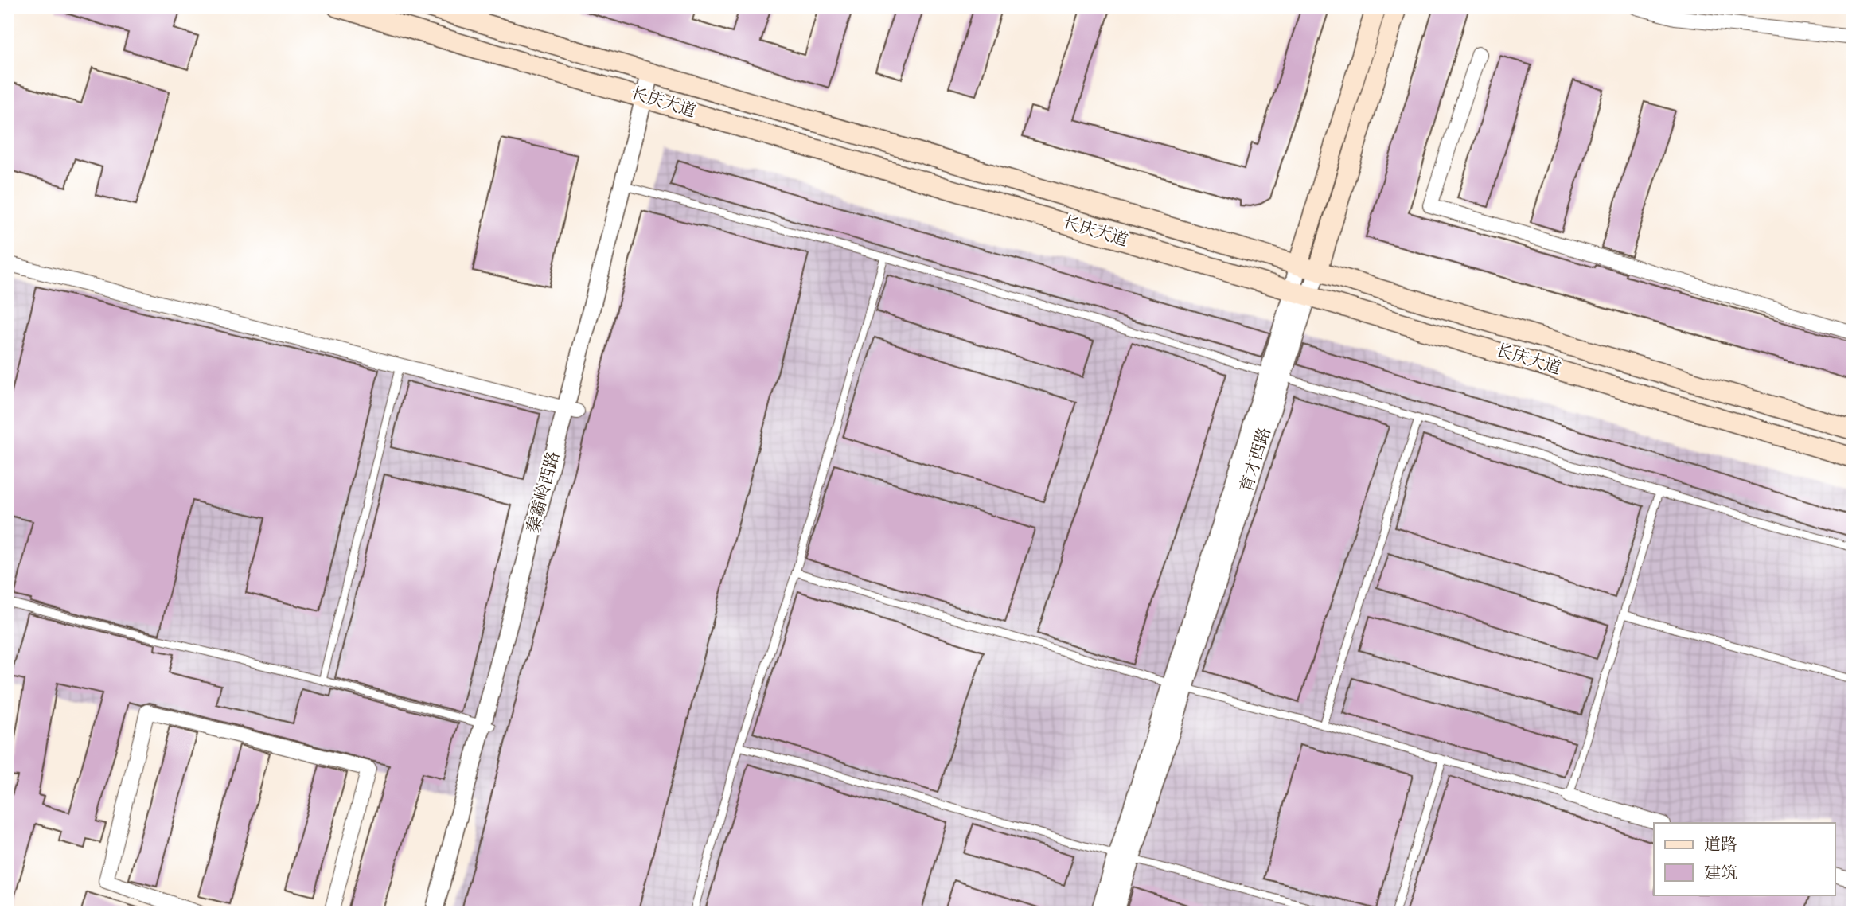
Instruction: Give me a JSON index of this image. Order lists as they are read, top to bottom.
{
  "streets": {
    "main road": ["长庆大道", "育才西路"],
    "street": ["秦霸岭西路"]
  },
  "crossings": [
    ["长庆大道", "育才西路"],
    ["长庆大道", "秦霸岭西路"]
  ],
  "legend": ["道路", "建筑"]
}
